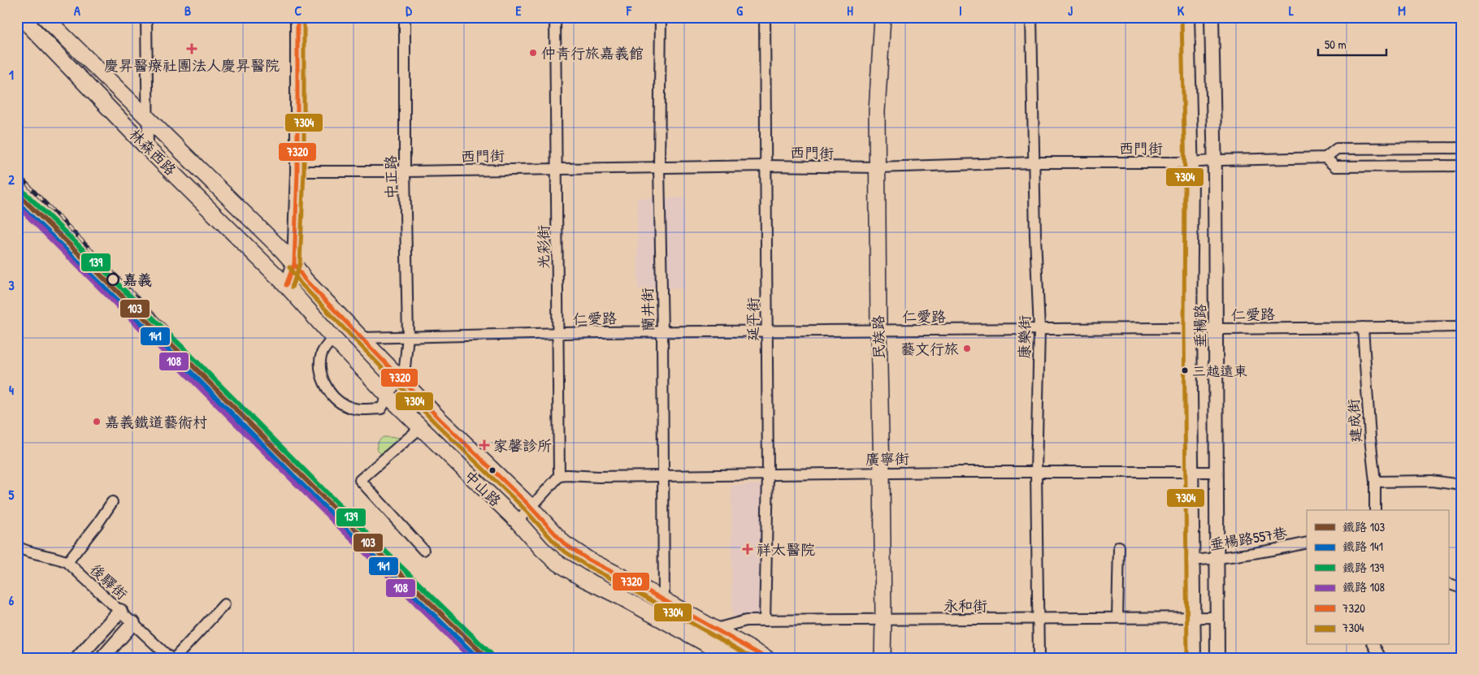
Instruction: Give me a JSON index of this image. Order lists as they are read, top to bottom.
{
  "streets": {
    "main road": ["林森西路", "民族路", "中山路"],
    "street": [
      "西門街",
      "中正路",
      "光彩街",
      "蘭井街",
      "仁愛路",
      "延平街",
      "垂楊路",
      "康樂街",
      "建成街",
      "廣寧街",
      "垂楊路557巷",
      "後驛街",
      "永和街"
    ]
  },
  "crossings": [
    ["西門街", "中正路"],
    ["西門街", "光彩街"],
    ["西門街", "蘭井街"],
    ["西門街", "延平街"],
    ["西門街", "垂楊路"],
    ["西門街", "民族路"],
    ["西門街", "康樂街"],
    ["林森西路", "中山路"],
    ["中正路", "仁愛路"],
    ["中正路", "中山路"],
    ["光彩街", "仁愛路"],
    ["光彩街", "廣寧街"],
    ["蘭井街", "仁愛路"],
    ["蘭井街", "廣寧街"],
    ["蘭井街", "中山路"],
    ["仁愛路", "延平街"],
    ["仁愛路", "垂楊路"],
    ["仁愛路", "民族路"],
    ["仁愛路", "康樂街"],
    ["仁愛路", "建成街"],
    ["仁愛路", "中山路"],
    ["延平街", "廣寧街"],
    ["延平街", "永和街"],
    ["垂楊路", "廣寧街"],
    ["垂楊路", "垂楊路557巷"],
    ["垂楊路", "永和街"],
    ["民族路", "廣寧街"],
    ["民族路", "永和街"],
    ["康樂街", "廣寧街"],
    ["康樂街", "永和街"],
    ["中山路", "永和街"]
  ],
  "places": {
    "health": ["慶昇醫療社團法人慶昇醫院", "家馨診所", "祥太醫院"],
    "other": [
      "仲青行旅嘉義館",
      "嘉義",
      "藝文行旅",
      "三越遠東",
      "嘉義鐵道藝術村"
    ]
  },
  "lines": [
    "transit line 7320",
    "transit line 7304",
    "rail line 139",
    "rail line 103",
    "rail line 141",
    "rail line 108"
  ],
  "legend": [
    "鐵路 103",
    "鐵路 141",
    "鐵路 139",
    "鐵路 108",
    "7320",
    "7304"
  ],
  "scale_bar": "50 m",
  "grid": {
    "columns": [
      "A",
      "B",
      "C",
      "D",
      "E",
      "F",
      "G",
      "H",
      "I",
      "J",
      "K",
      "L",
      "M"
    ],
    "rows": [
      "1",
      "2",
      "3",
      "4",
      "5",
      "6"
    ]
  }
}
